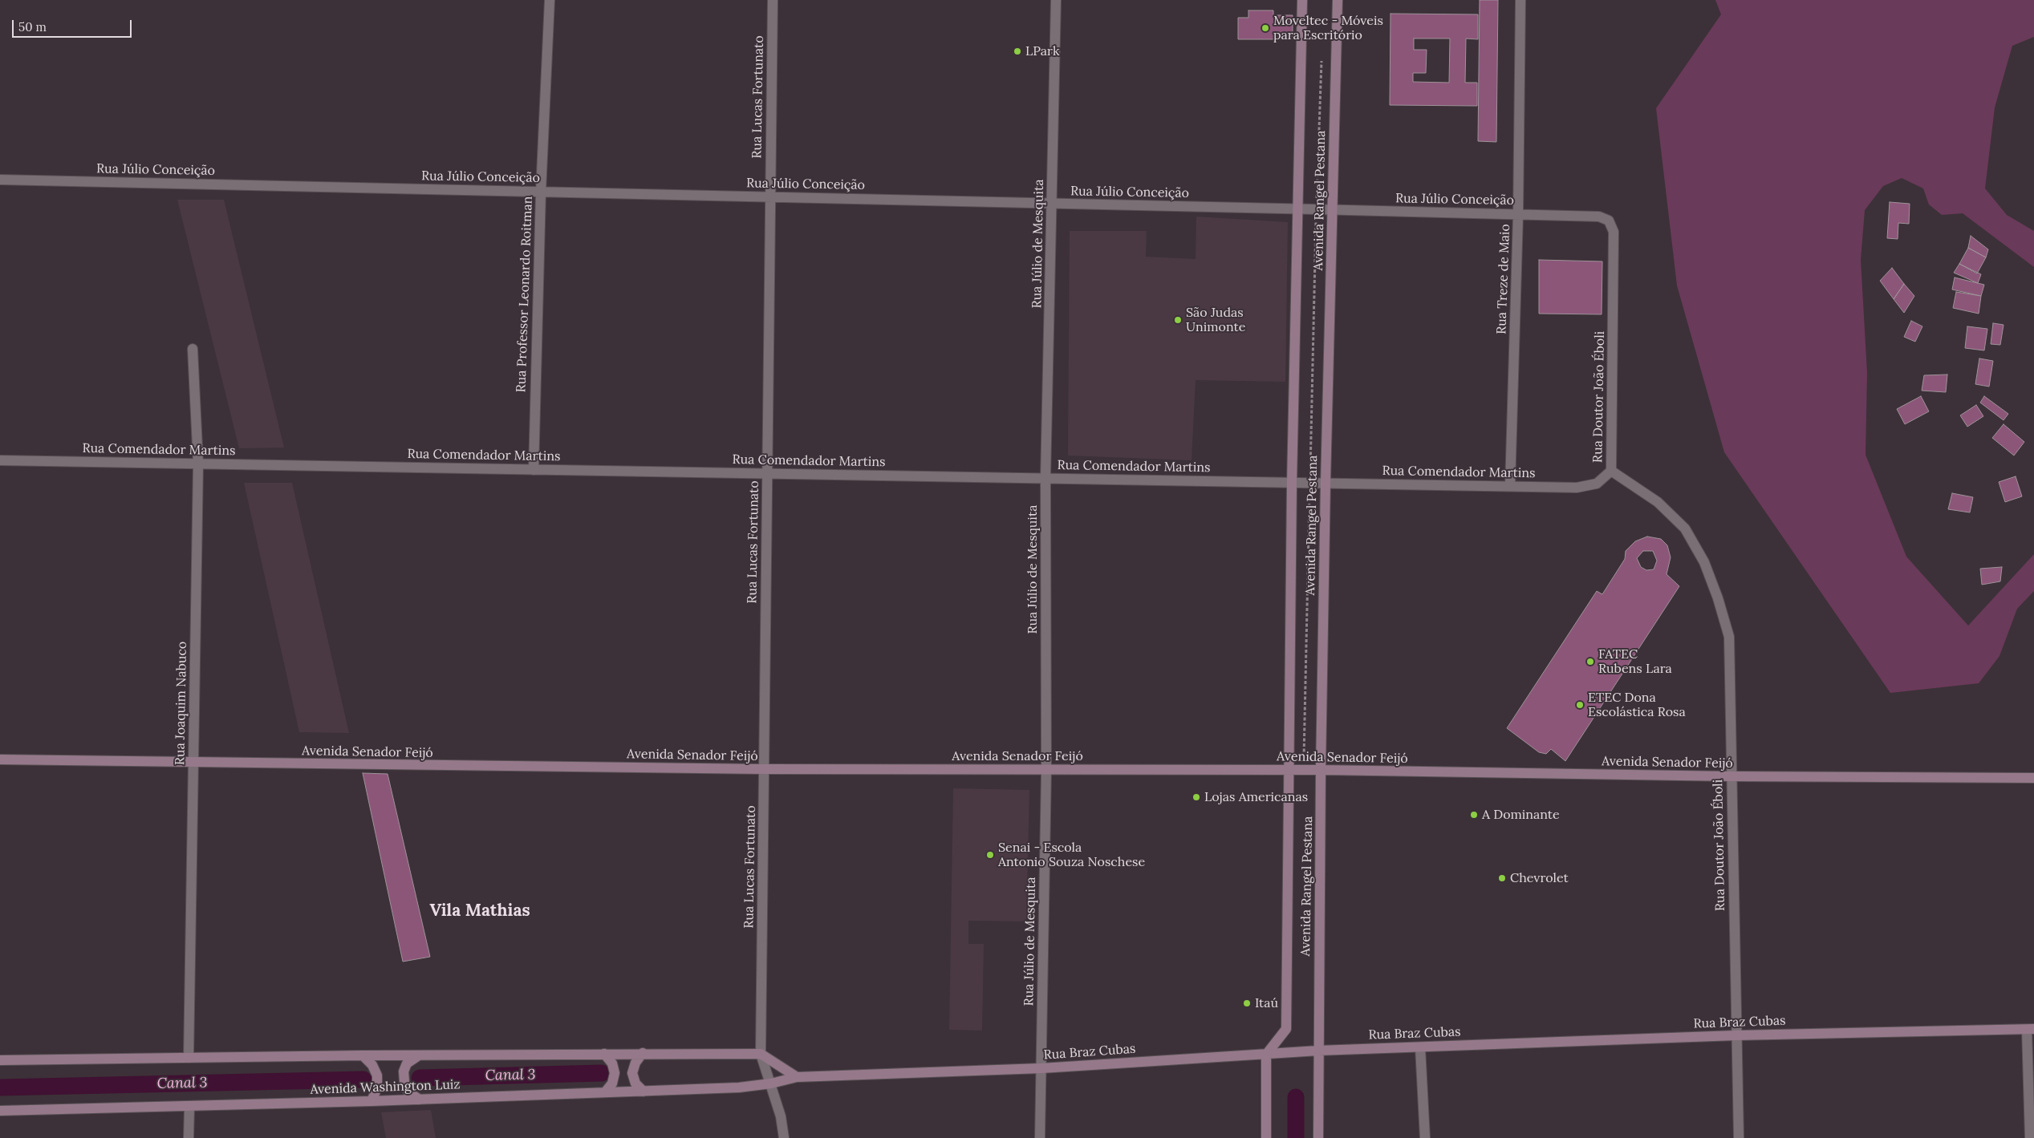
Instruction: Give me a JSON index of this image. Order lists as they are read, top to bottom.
{
  "streets": {
    "main road": [
      "Avenida Rangel Pestana",
      "Avenida Senador Feijó",
      "Rua Braz Cubas",
      "Avenida Washington Luiz"
    ],
    "street": [
      "Rua Lucas Fortunato",
      "Rua Júlio Conceição",
      "Rua Júlio de Mesquita",
      "Rua Treze de Maio",
      "Rua Professor Leonardo Roitman",
      "Rua Doutor João Éboli",
      "Rua Comendador Martins",
      "Rua Joaquim Nabuco"
    ]
  },
  "crossings": [
    ["Rua Lucas Fortunato", "Rua Júlio Conceição"],
    ["Rua Lucas Fortunato", "Rua Comendador Martins"],
    ["Rua Lucas Fortunato", "Avenida Senador Feijó"],
    ["Rua Lucas Fortunato", "Rua Braz Cubas"],
    ["Rua Lucas Fortunato", "Avenida Washington Luiz"],
    ["Rua Júlio Conceição", "Avenida Rangel Pestana"],
    ["Rua Júlio Conceição", "Rua Júlio de Mesquita"],
    ["Rua Júlio Conceição", "Rua Treze de Maio"],
    ["Rua Júlio Conceição", "Rua Professor Leonardo Roitman"],
    ["Rua Júlio Conceição", "Rua Doutor João Éboli"],
    ["Avenida Rangel Pestana", "Rua Comendador Martins"],
    ["Avenida Rangel Pestana", "Avenida Senador Feijó"],
    ["Avenida Rangel Pestana", "Rua Braz Cubas"],
    ["Rua Júlio de Mesquita", "Rua Comendador Martins"],
    ["Rua Júlio de Mesquita", "Avenida Senador Feijó"],
    ["Rua Júlio de Mesquita", "Rua Braz Cubas"],
    ["Rua Treze de Maio", "Rua Comendador Martins"],
    ["Rua Professor Leonardo Roitman", "Rua Comendador Martins"],
    ["Rua Doutor João Éboli", "Rua Comendador Martins"],
    ["Rua Doutor João Éboli", "Avenida Senador Feijó"],
    ["Rua Doutor João Éboli", "Rua Braz Cubas"],
    ["Rua Comendador Martins", "Rua Joaquim Nabuco"],
    ["Rua Joaquim Nabuco", "Avenida Senador Feijó"],
    ["Rua Braz Cubas", "Avenida Washington Luiz"]
  ],
  "districts": ["Vila Mathias"],
  "water": ["Canal 3"],
  "places": [
    "Moveltec - Móveis para Escritório",
    "LPark",
    "São Judas Unimonte",
    "FATEC Rubens Lara",
    "ETEC Dona Escolástica Rosa",
    "Lojas Americanas",
    "A Dominante",
    "Senai - Escola Antonio Souza Noschese",
    "Chevrolet",
    "Itaú"
  ],
  "scale_bar": "50 m"
}
